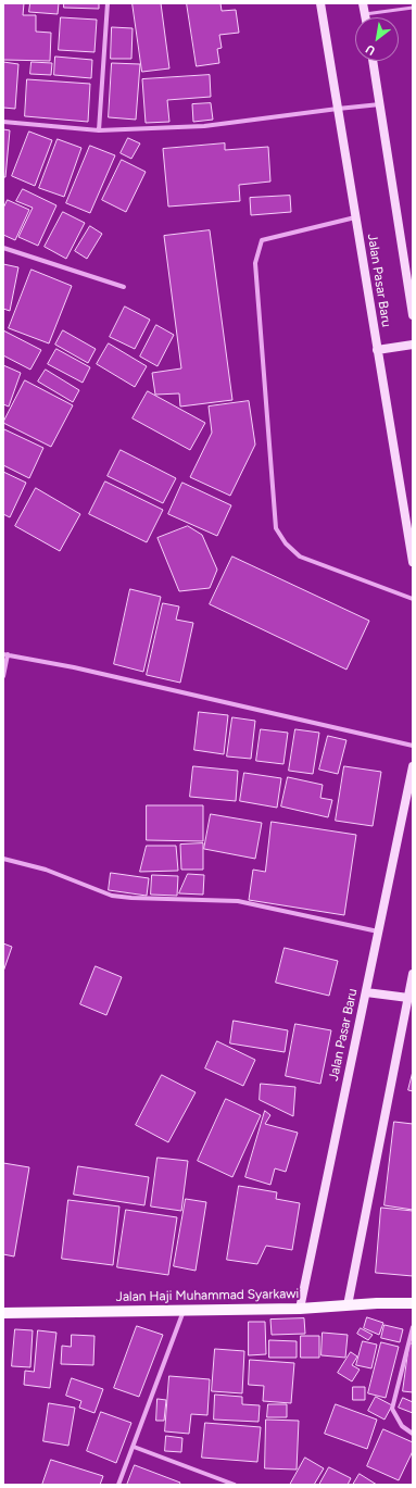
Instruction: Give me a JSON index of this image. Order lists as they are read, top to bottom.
{
  "streets": {
    "main road": ["Jalan Haji Muhammad Syarkawi"],
    "street": ["Jalan Pasar Baru"]
  },
  "crossings": [
    ["Jalan Pasar Baru", "Jalan Haji Muhammad Syarkawi"]
  ],
  "north": "bottom left"
}
